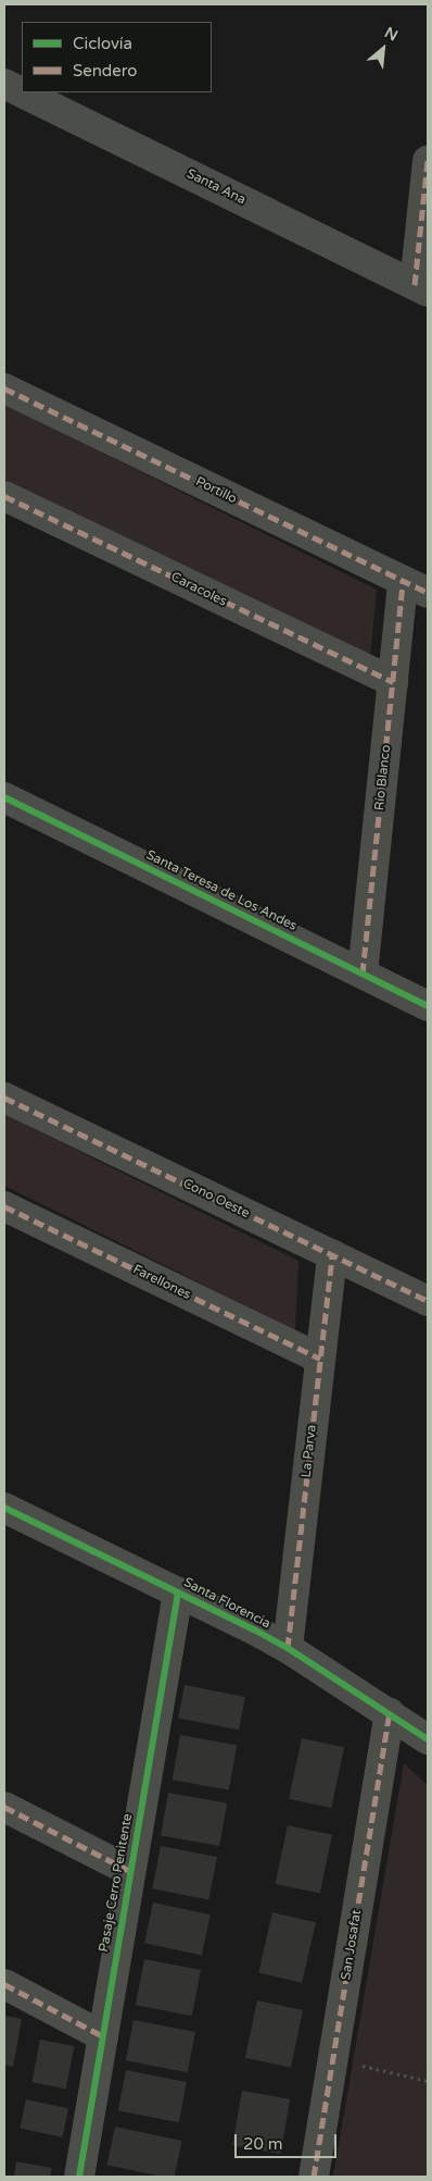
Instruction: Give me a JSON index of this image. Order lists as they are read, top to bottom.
{
  "streets": {
    "street": [
      "Santa Ana",
      "Portillo",
      "Caracoles",
      "Río Blanco",
      "Santa Teresa de Los Andes",
      "Cono Oeste",
      "Farellones",
      "La Parva",
      "Santa Florencia",
      "Pasaje Cerro Penitente",
      "San Josafat"
    ]
  },
  "crossings": [
    ["Portillo", "Río Blanco"],
    ["Caracoles", "Río Blanco"],
    ["Río Blanco", "Santa Teresa de Los Andes"],
    ["Cono Oeste", "La Parva"],
    ["Farellones", "La Parva"],
    ["La Parva", "Santa Florencia"],
    ["Santa Florencia", "Pasaje Cerro Penitente"],
    ["Santa Florencia", "San Josafat"]
  ],
  "legend": ["Ciclovía", "Sendero"],
  "scale_bar": "20 m",
  "north": "top right"
}
